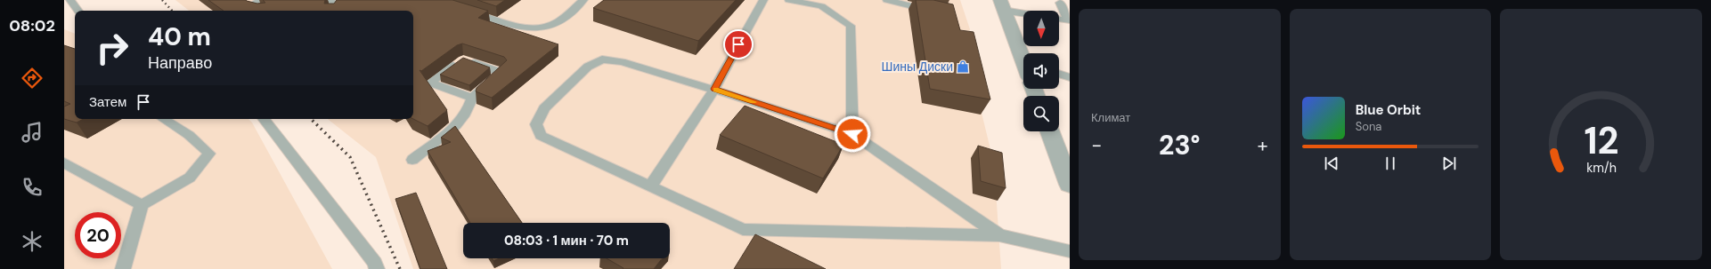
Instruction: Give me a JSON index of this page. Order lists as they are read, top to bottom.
{
  "places": {
    "shop": ["Шины Диски"]
  },
  "north": "bottom",
  "page": {
    "tabs": "08:02",
    "tile": "Климат",
    "turn": ["40 m", "Направо"],
    "then": "Затем",
    "song": ["Blue Orbit", "Sona"],
    "heat": ["−", "23°", "+"],
    "limit": "20",
    "trip": "08:03 · 1 мин · 70 m",
    "gauge": ["12", "km/h"]
  }
}
